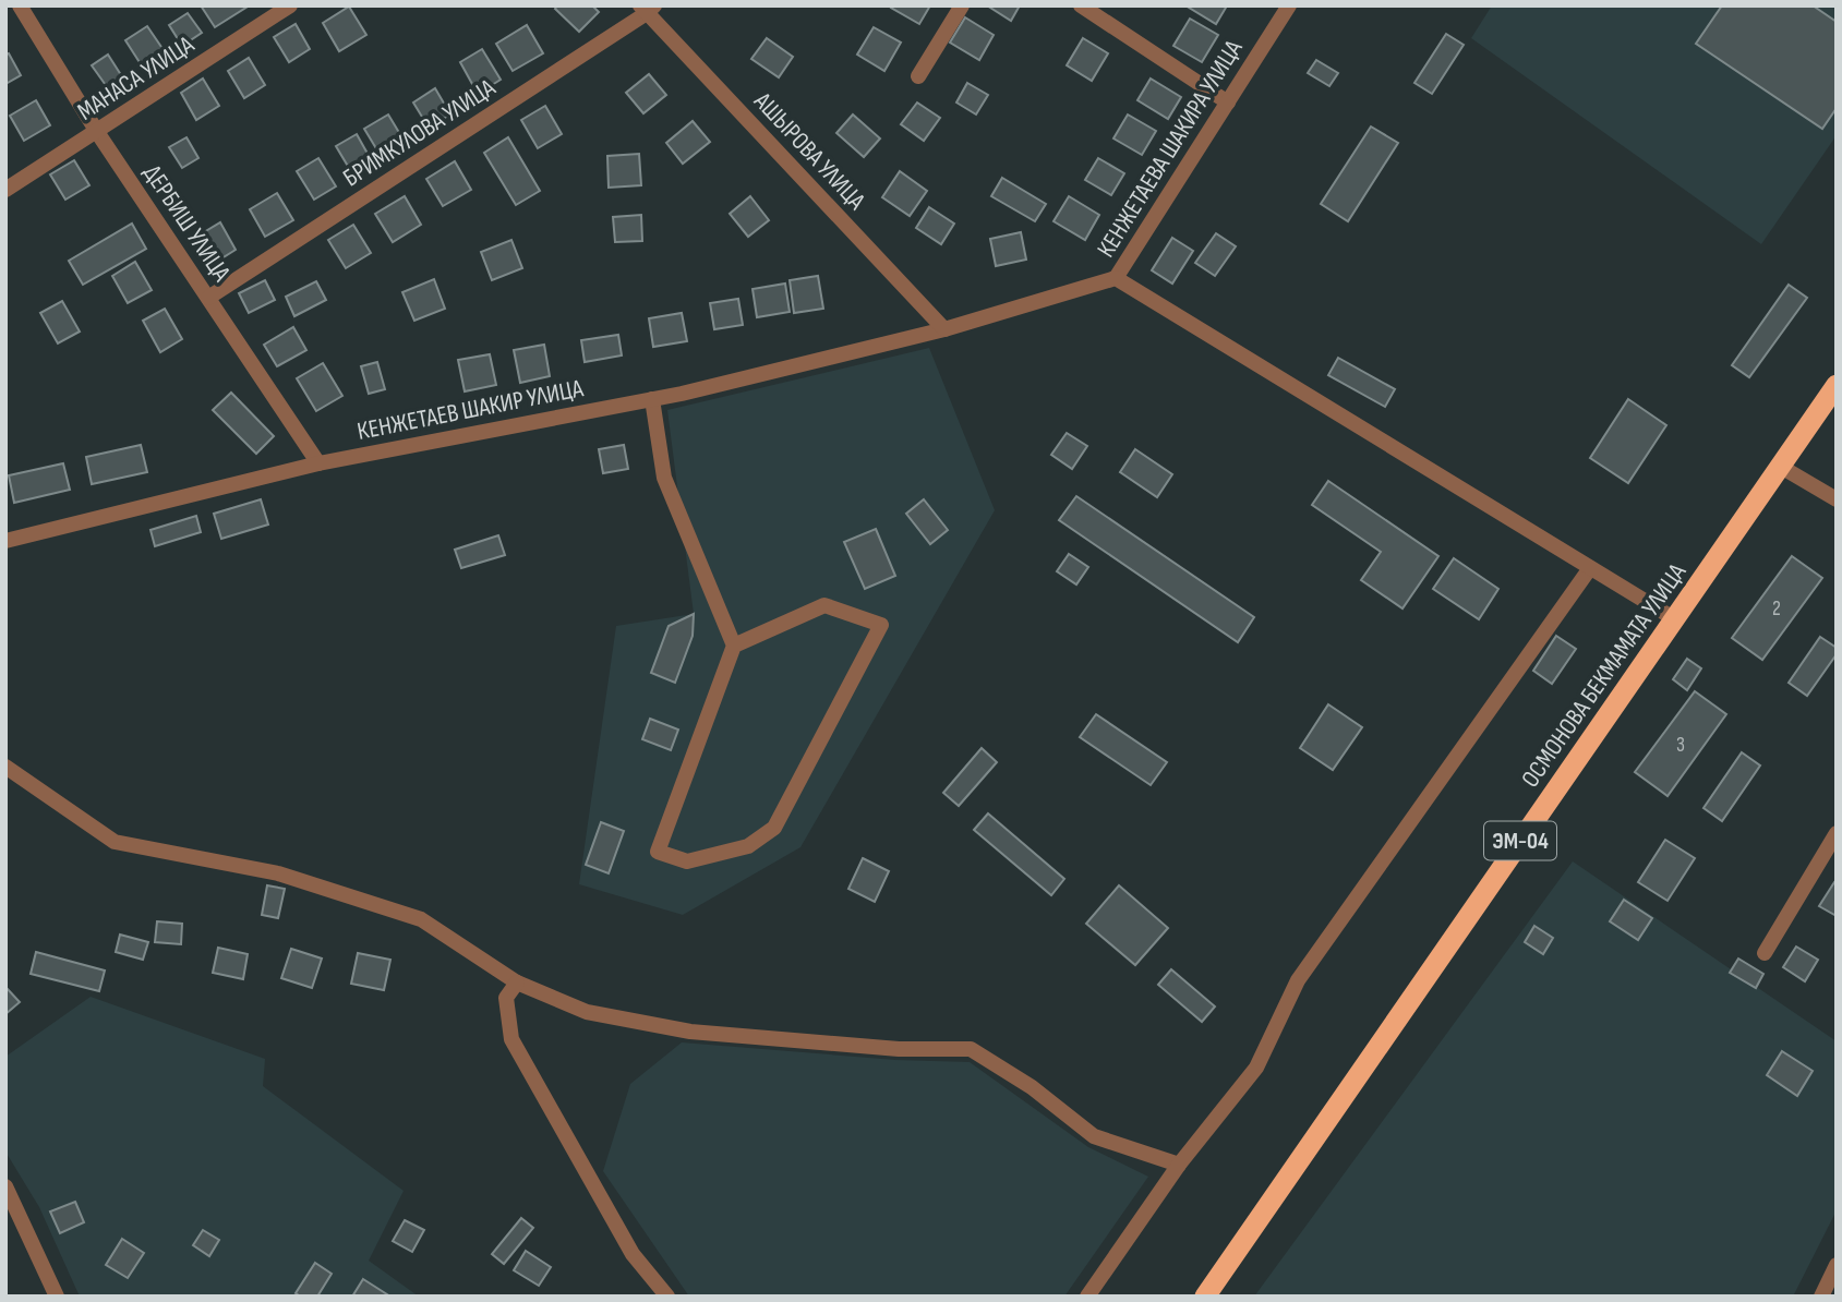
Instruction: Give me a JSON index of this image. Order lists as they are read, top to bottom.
{
  "streets": {
    "highway": ["ОСМОНОВА БЕКМАМАТА УЛИЦА", "ЭМ-04"],
    "street": [
      "МАНАСА УЛИЦА",
      "БРИМКУЛОВА УЛИЦА",
      "КЕНЖЕТАЕВА ШАКИРА УЛИЦА",
      "АШЫРОВА УЛИЦА",
      "ДЕРБИШ УЛИЦА",
      "КЕНЖЕТАЕВ ШАКИР УЛИЦА"
    ]
  },
  "crossings": [
    ["МАНАСА УЛИЦА", "ДЕРБИШ УЛИЦА"],
    ["БРИМКУЛОВА УЛИЦА", "АШЫРОВА УЛИЦА"],
    ["БРИМКУЛОВА УЛИЦА", "ДЕРБИШ УЛИЦА"],
    ["КЕНЖЕТАЕВА ШАКИРА УЛИЦА", "КЕНЖЕТАЕВ ШАКИР УЛИЦА"],
    ["АШЫРОВА УЛИЦА", "КЕНЖЕТАЕВ ШАКИР УЛИЦА"],
    ["ДЕРБИШ УЛИЦА", "КЕНЖЕТАЕВ ШАКИР УЛИЦА"]
  ],
  "house_numbers": ["2", "3"]
}
